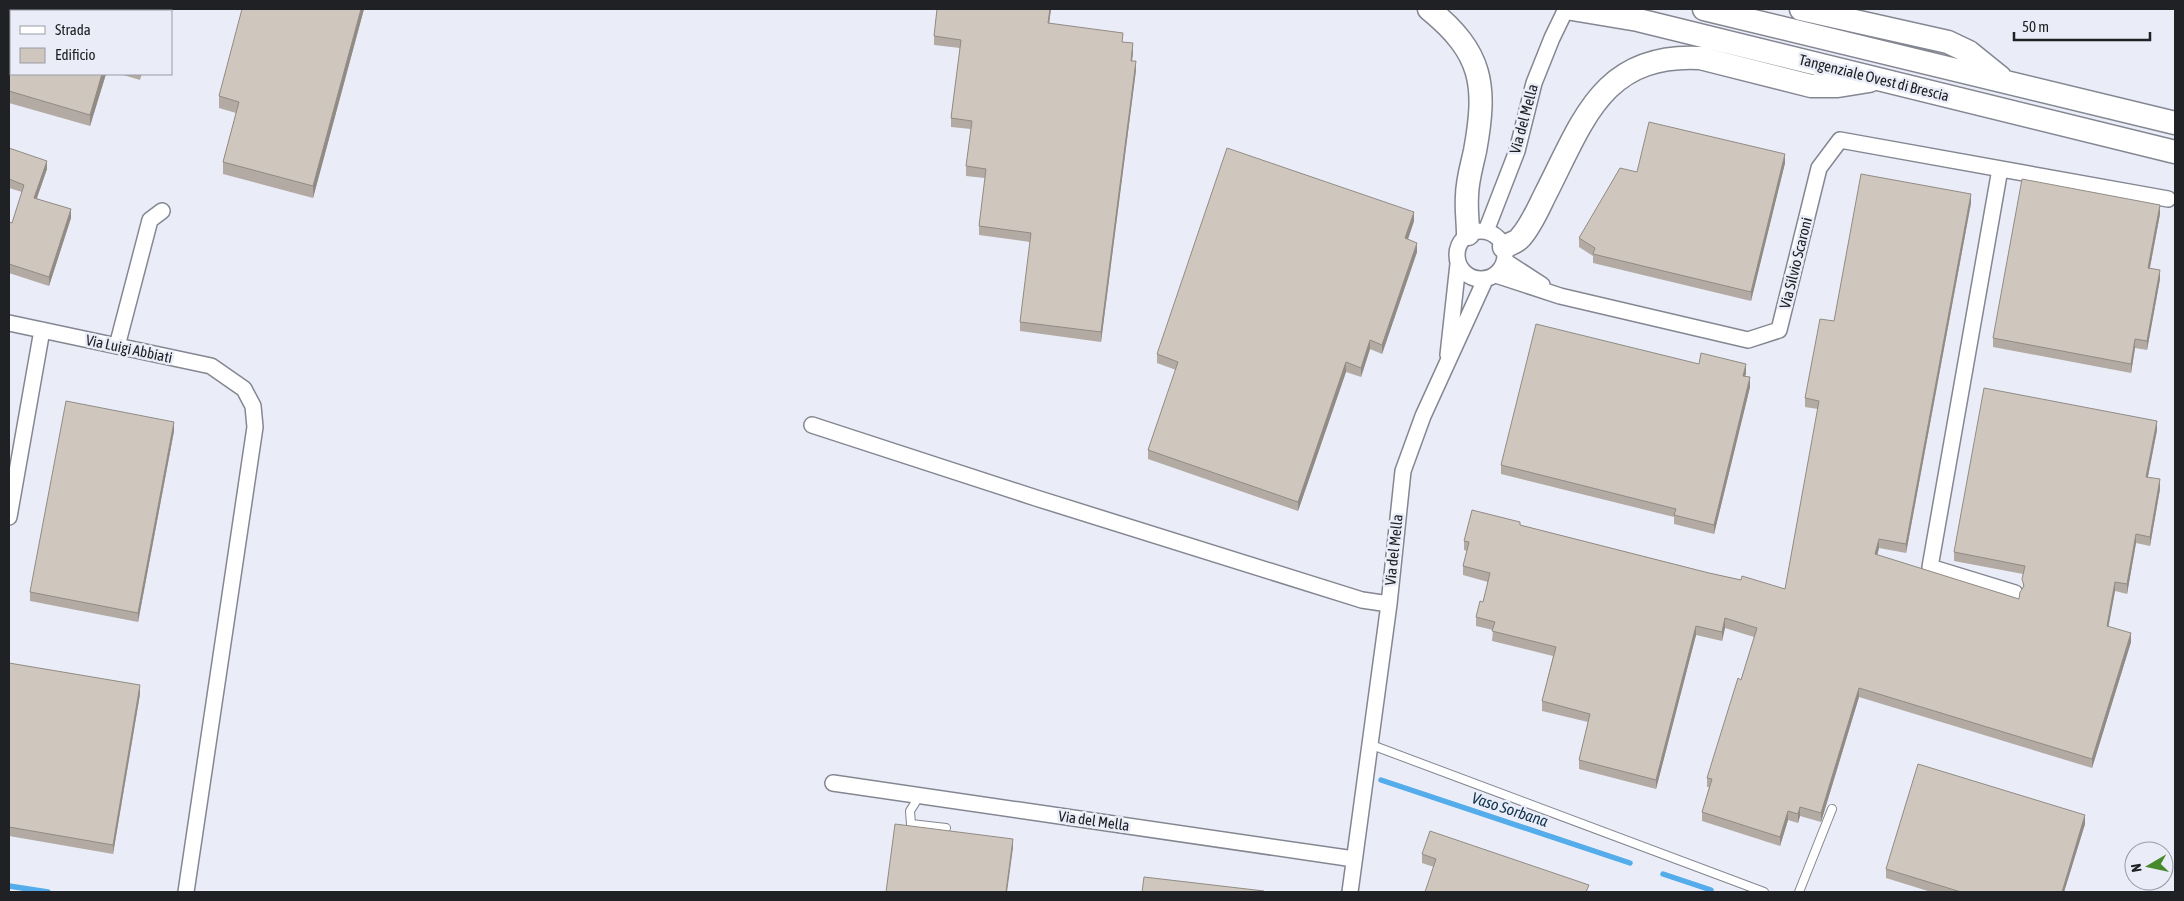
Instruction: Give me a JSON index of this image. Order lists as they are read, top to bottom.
{
  "streets": {
    "main road": ["Tangenziale Ovest di Brescia"],
    "street": ["Via del Mella", "Via Silvio Scaroni", "Via Luigi Abbiati"]
  },
  "crossings": [
    ["Tangenziale Ovest di Brescia", "Via del Mella"],
    ["Via del Mella", "Via Silvio Scaroni"]
  ],
  "water": ["Vaso Sorbana"],
  "legend": ["Strada", "Edificio"],
  "scale_bar": "50 m",
  "north": "left"
}
